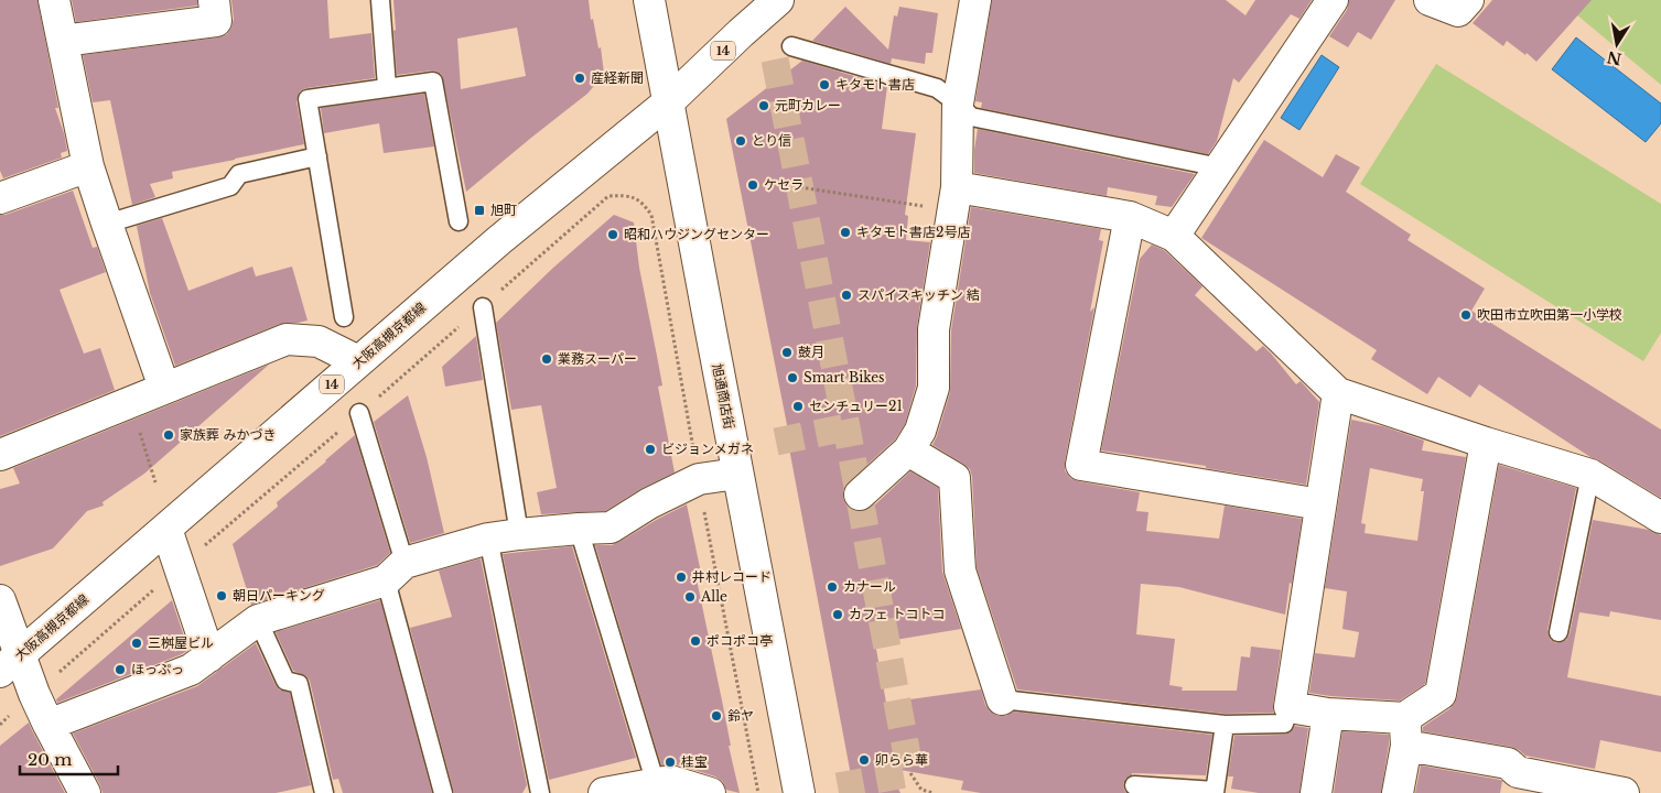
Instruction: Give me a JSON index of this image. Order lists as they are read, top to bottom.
{
  "streets": {
    "street": ["14", "大阪高槻京都線", "旭通商店街"]
  },
  "crossings": [
    ["大阪高槻京都線", "旭通商店街"]
  ],
  "places": {
    "other": [
      "産経新聞",
      "キタモト書店",
      "元町カレー",
      "とり信",
      "ケセラ",
      "キタモト書店2号店",
      "昭和ハウジングセンター",
      "スパイスキッチン 結",
      "吹田市立吹田第一小学校",
      "鼓月",
      "業務スーパー",
      "Smart Bikes",
      "センチュリー21",
      "家族葬 みかづき",
      "ビジョンメガネ",
      "井村レコード",
      "カナール",
      "朝日パーキング",
      "Alle",
      "カフェ トコトコ",
      "ポコポコ亭",
      "三桝屋ビル",
      "ほっぷっ",
      "鈴ヤ",
      "卯らら華",
      "桂宝"
    ],
    "transit": ["旭町"]
  },
  "scale_bar": "20 m",
  "north": "bottom"
}
